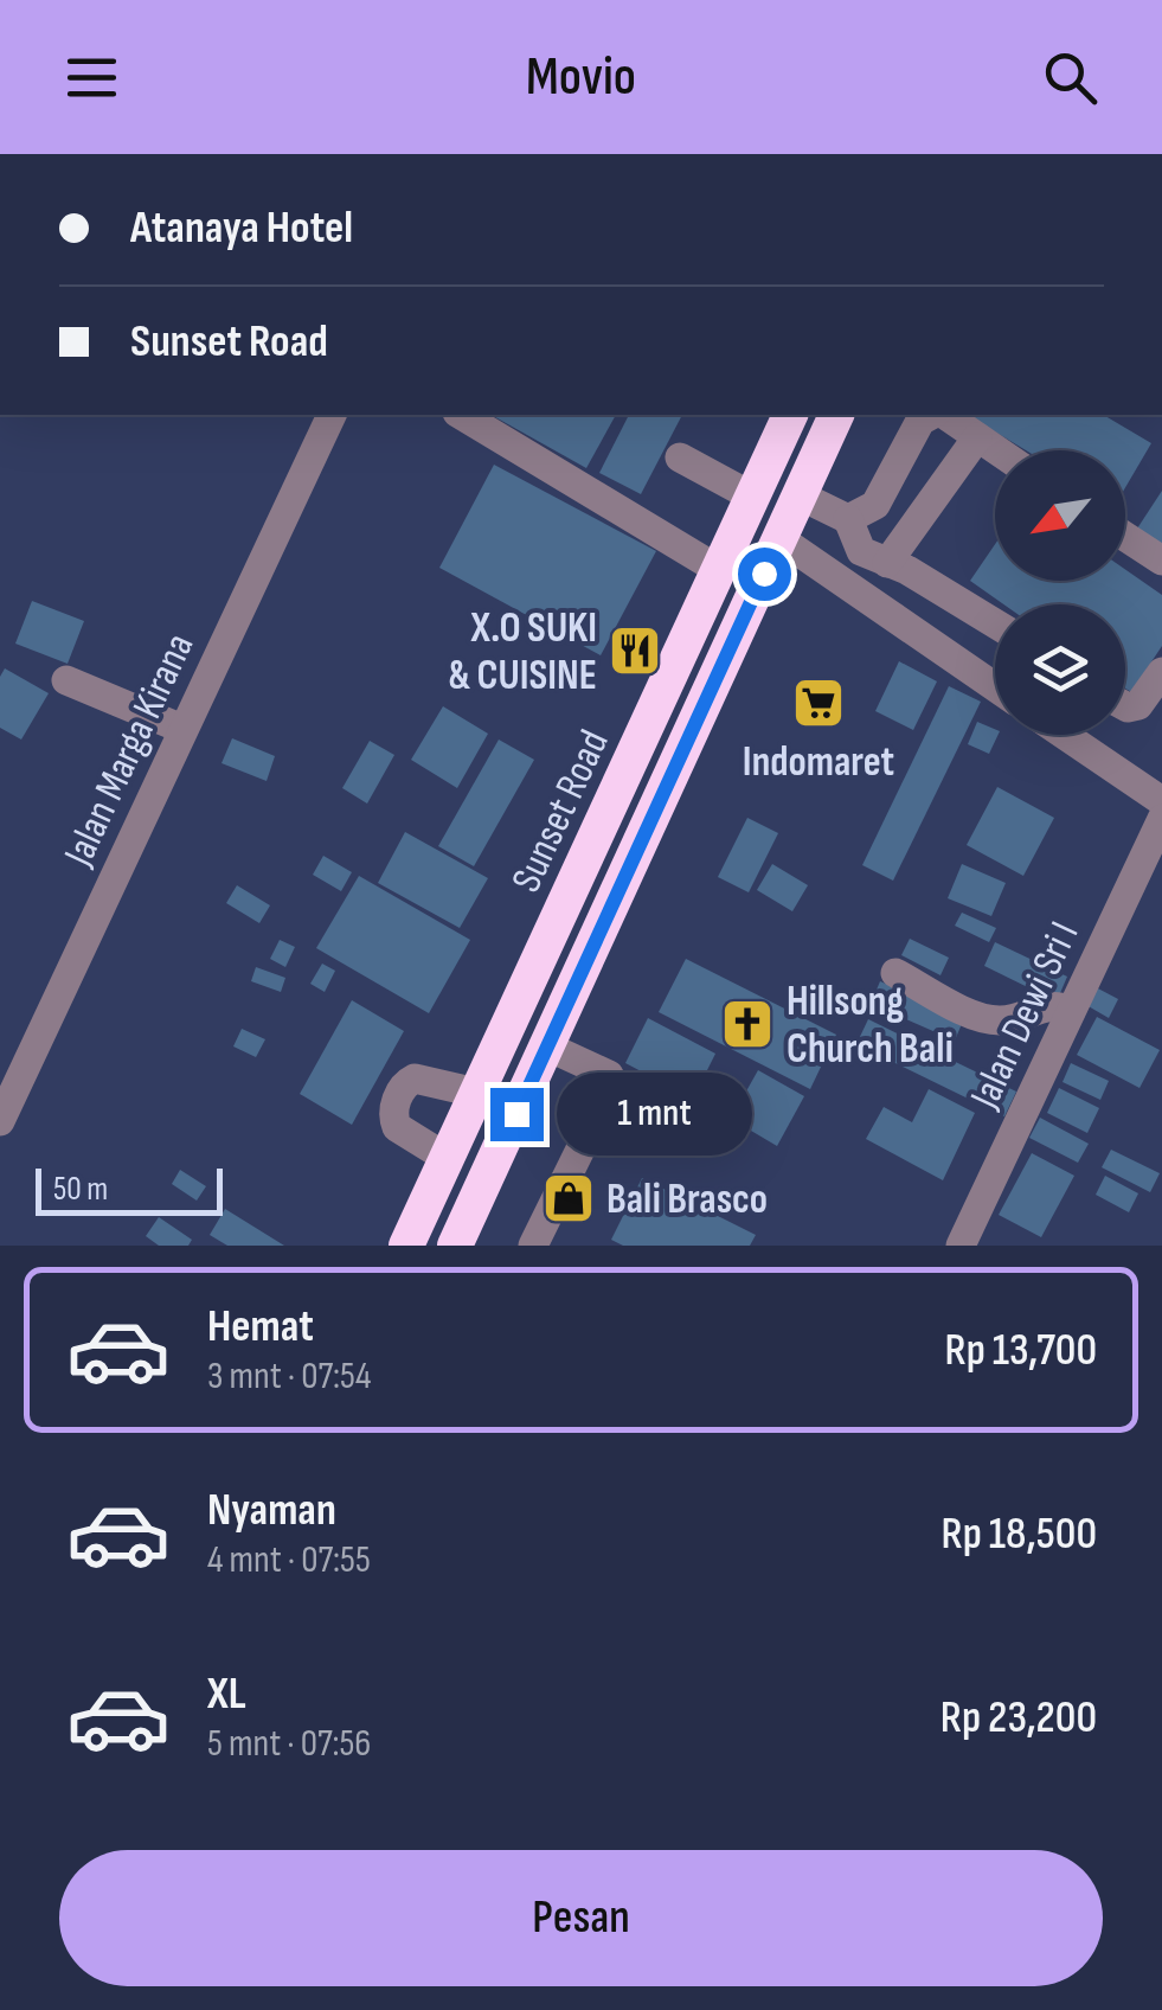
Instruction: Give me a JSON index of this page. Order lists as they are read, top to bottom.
{
  "streets": {
    "highway": ["Sunset Road"],
    "street": ["Jalan Marga Kirana", "Jalan Dewi Sri I"]
  },
  "places": {
    "restaurant": ["X.O SUKI & CUISINE"],
    "supermarket": ["Indomaret"],
    "church": ["Hillsong Church Bali"],
    "shop": ["Bali Brasco"]
  },
  "scale_bar": "50 m",
  "north": "bottom left",
  "page": {
    "header": "Movio",
    "banner": ["Atanaya Hotel", "Sunset Road"],
    "bubble": "1 mnt",
    "scale": "50 m",
    "list": [
      {
        "name": "Hemat",
        "note": "3 mnt · 07:54",
        "value": "Rp 13,700"
      },
      {
        "name": "Nyaman",
        "note": "4 mnt · 07:55",
        "value": "Rp 18,500"
      },
      {
        "name": "XL",
        "note": "5 mnt · 07:56",
        "value": "Rp 23,200"
      }
    ],
    "buttons": "Pesan"
  }
}
